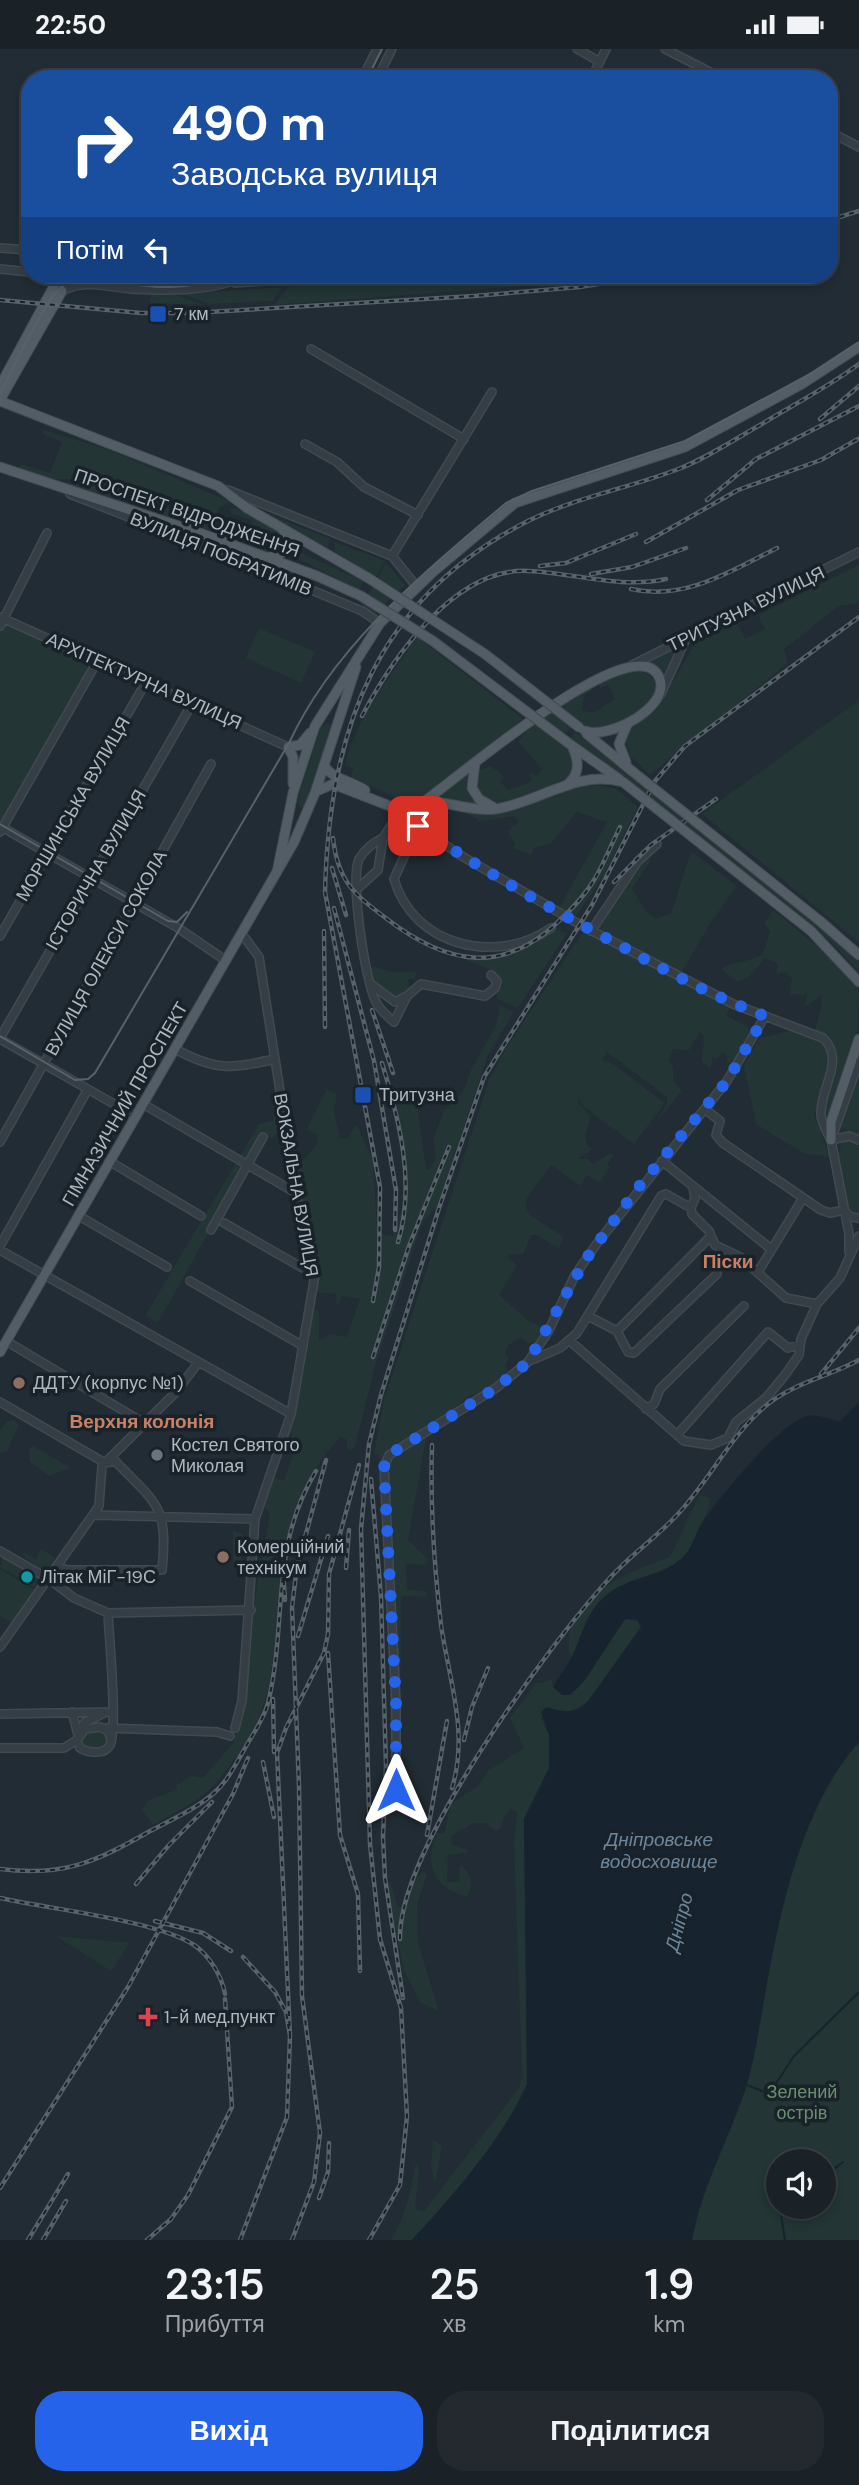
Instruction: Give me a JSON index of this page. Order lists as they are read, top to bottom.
{
  "streets": {
    "main road": ["ПРОСПЕКТ ВІДРОДЖЕННЯ", "ГІМНАЗИЧНИЙ ПРОСПЕКТ"],
    "street": [
      "ВУЛИЦЯ ПОБРАТИМІВ",
      "ТРИТУЗНА ВУЛИЦЯ",
      "АРХІТЕКТУРНА ВУЛИЦЯ",
      "МОРШИНСЬКА ВУЛИЦЯ",
      "ІСТОРИЧНА ВУЛИЦЯ",
      "ВУЛИЦЯ ОЛЕКСИ СОКОЛА",
      "ВОКЗАЛЬНА ВУЛИЦЯ"
    ]
  },
  "crossings": [
    ["ПРОСПЕКТ ВІДРОДЖЕННЯ", "ВУЛИЦЯ ПОБРАТИМІВ"],
    ["АРХІТЕКТУРНА ВУЛИЦЯ", "МОРШИНСЬКА ВУЛИЦЯ"],
    ["АРХІТЕКТУРНА ВУЛИЦЯ", "ІСТОРИЧНА ВУЛИЦЯ"],
    ["ГІМНАЗИЧНИЙ ПРОСПЕКТ", "ВОКЗАЛЬНА ВУЛИЦЯ"]
  ],
  "districts": ["Піски", "Верхня колонія"],
  "water": ["Дніпровське водосховище", "Дніпро"],
  "parks": ["Зелений острів"],
  "places": {
    "transit": ["7 км", "Тритузна"],
    "other": [
      "ДДТУ (корпус №1)",
      "Костел Святого Миколая",
      "Комерційний технікум",
      "Літак МіГ-19С"
    ],
    "health": ["1-й мед.пункт"]
  },
  "page": {
    "status": "22:50",
    "turn": ["490 m", "Заводська вулиця"],
    "then": "Потім",
    "eta": [
      "23:15",
      "Прибуття",
      "25",
      "хв",
      "1.9",
      "km"
    ],
    "buttons": ["Вихід", "Поділитися"]
  }
}
